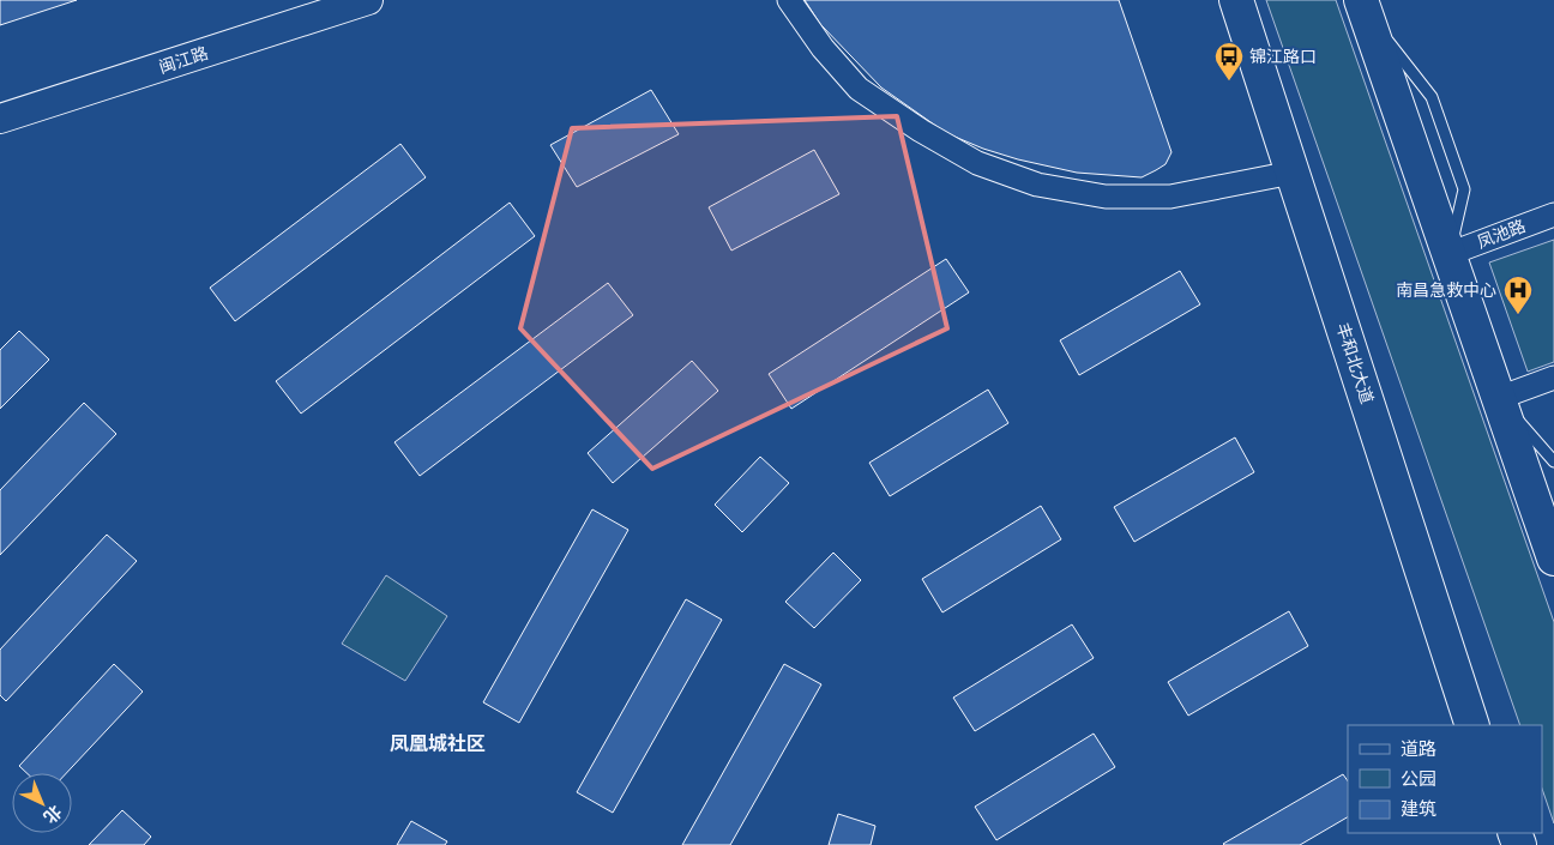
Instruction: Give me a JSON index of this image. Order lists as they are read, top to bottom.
{
  "streets": {
    "highway": ["丰和北大道"],
    "street": ["闽江路", "凤池路"]
  },
  "districts": ["凤凰城社区"],
  "places": {
    "bus stop": ["锦江路口"],
    "hospital": ["南昌急救中心"]
  },
  "legend": ["道路", "公园", "建筑"],
  "north": "bottom right"
}
